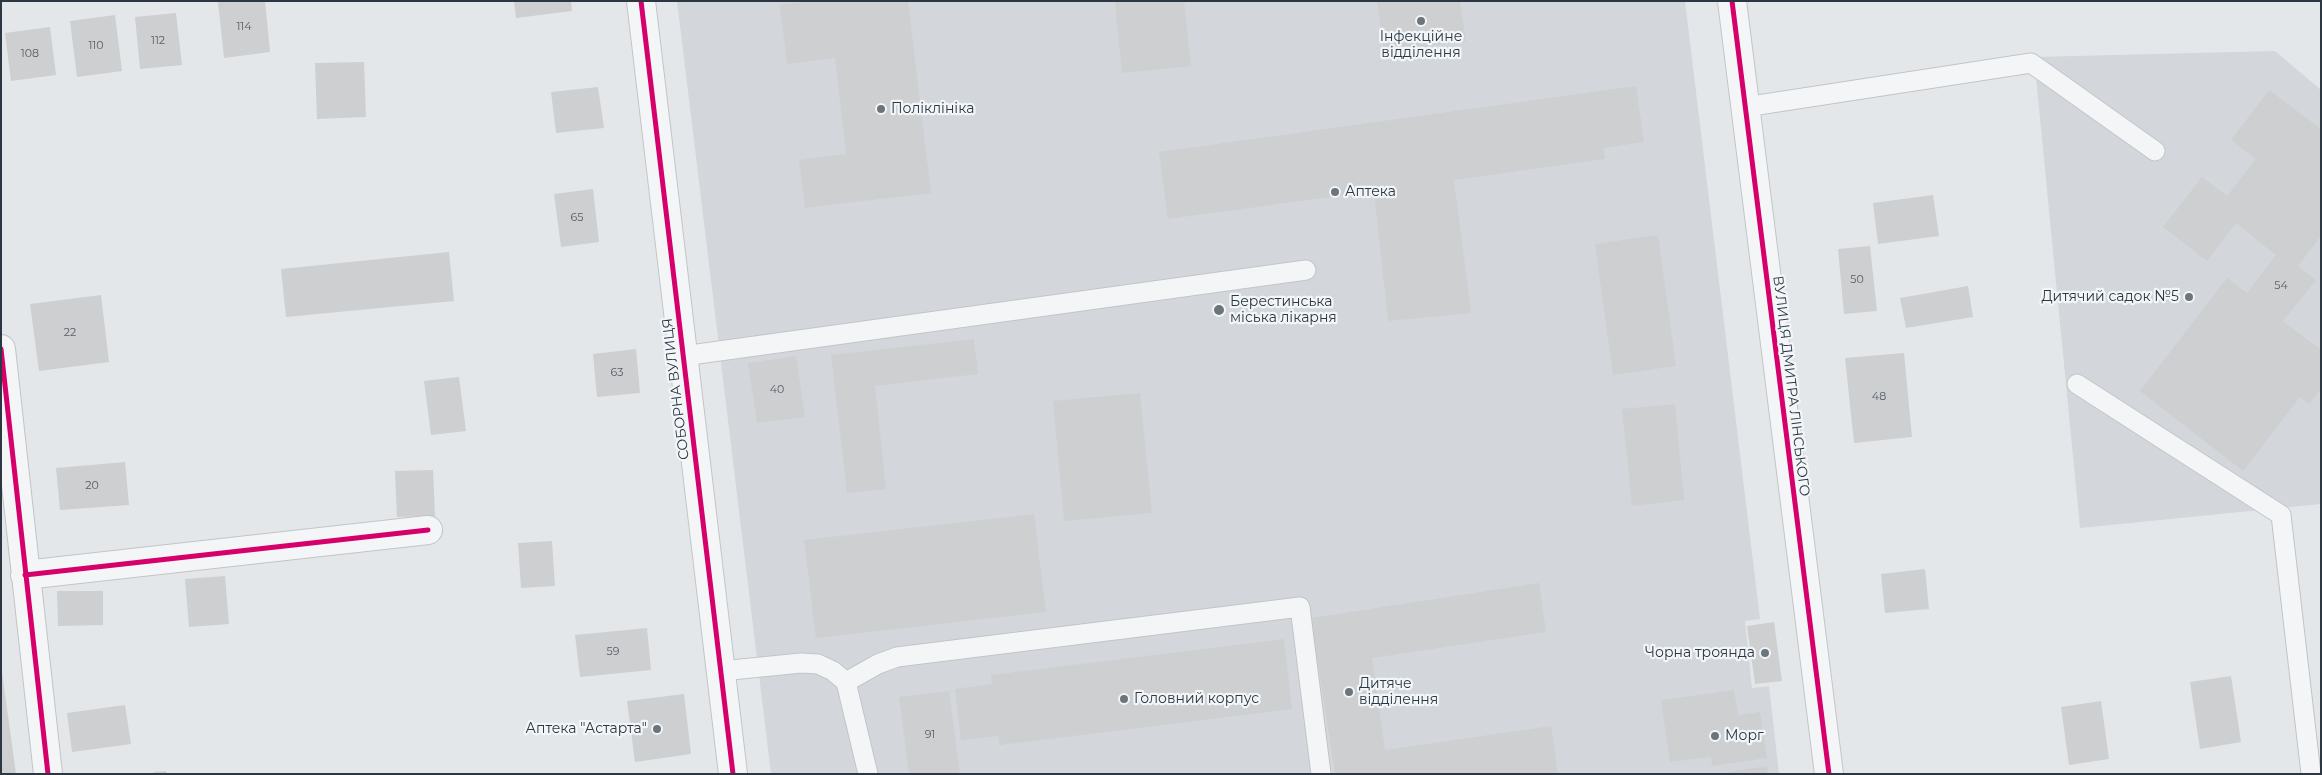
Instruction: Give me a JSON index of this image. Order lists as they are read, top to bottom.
{
  "streets": {
    "street": ["ВУЛИЦЯ ДМИТРА ЛІНСЬКОГО", "СОБОРНА ВУЛИЦЯ"]
  },
  "places": [
    "Інфекційне відділення",
    "Поліклініка",
    "Аптека",
    "Дитячий садок №5",
    "Берестинська міська лікарня",
    "Чорна троянда",
    "Дитяче відділення",
    "Головний корпус",
    "Аптека \"Астарта\"",
    "Морг"
  ],
  "house_numbers": [
    "114",
    "112",
    "110",
    "108",
    "65",
    "50",
    "54",
    "22",
    "63",
    "40",
    "48",
    "20",
    "59",
    "91"
  ]
}
